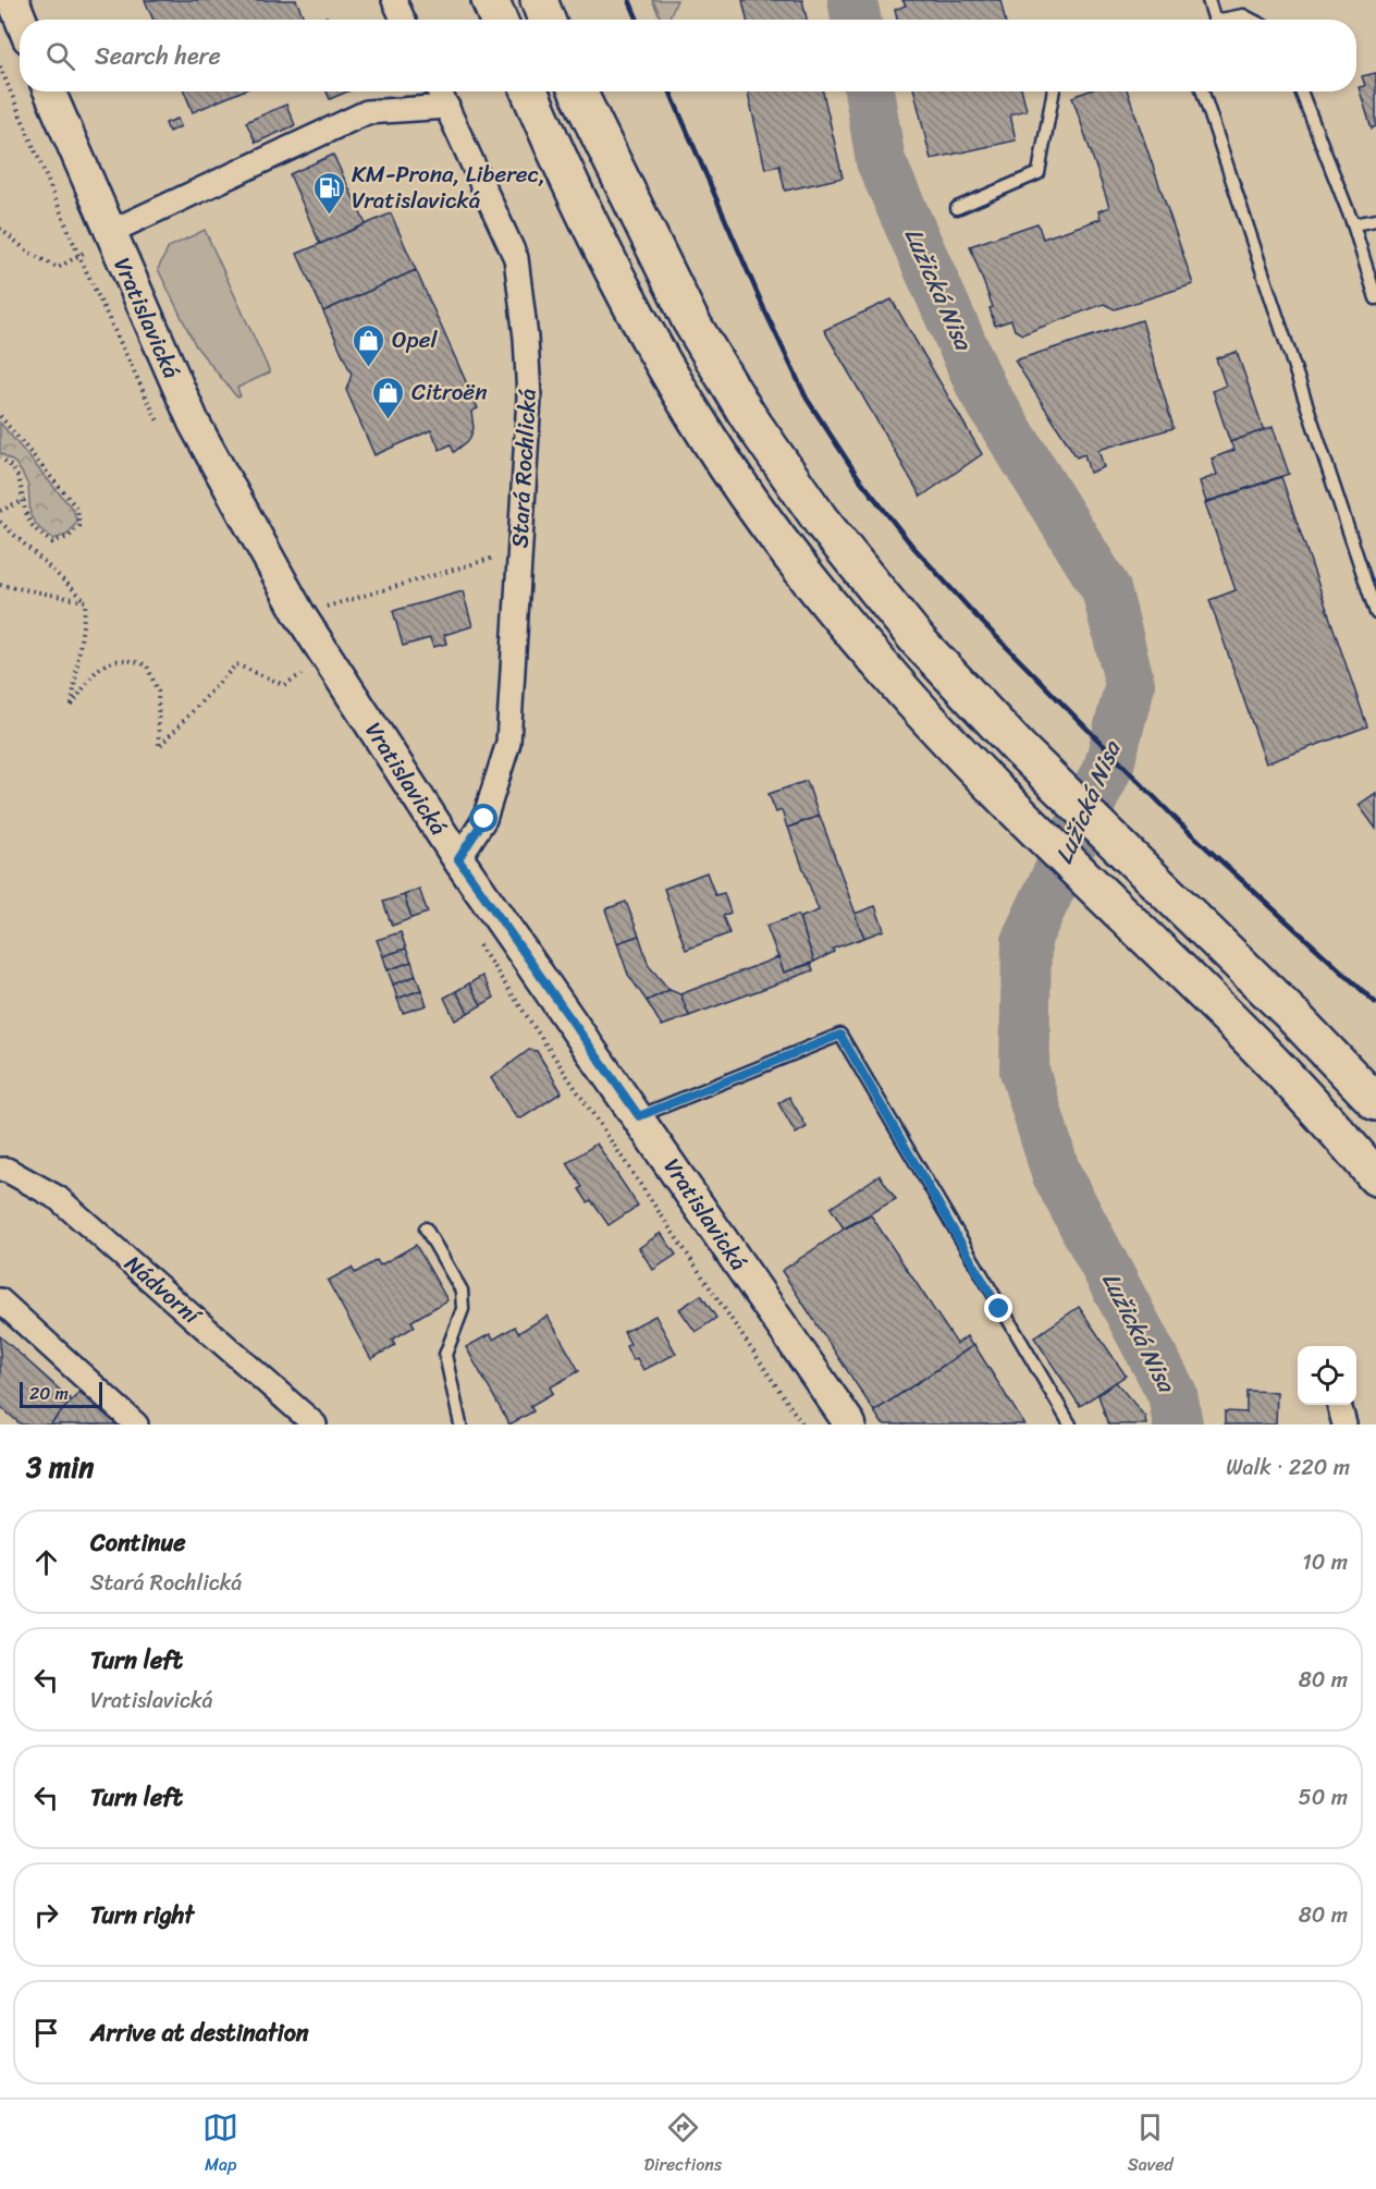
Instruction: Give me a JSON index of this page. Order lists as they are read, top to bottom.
{
  "streets": {
    "street": ["Vratislavická", "Stará Rochlická", "Nádvorní"]
  },
  "crossings": [
    ["Vratislavická", "Stará Rochlická"]
  ],
  "water": ["Lužická Nisa"],
  "places": {
    "fuel station": ["KM-Prona, Liberec, Vratislavická"],
    "shop": ["Opel", "Citroën"]
  },
  "scale_bar": "20 m",
  "page": {
    "search": "Search here",
    "scale": "20 m",
    "heading": ["3 min", "Walk · 220 m"],
    "list": [
      ["Continue", "Stará Rochlická", "10 m"],
      ["Turn left", "Vratislavická", "80 m"],
      ["Turn left", "50 m"],
      ["Turn right", "80 m"],
      "Arrive at destination"
    ],
    "nav": ["Map", "Directions", "Saved"]
  }
}
